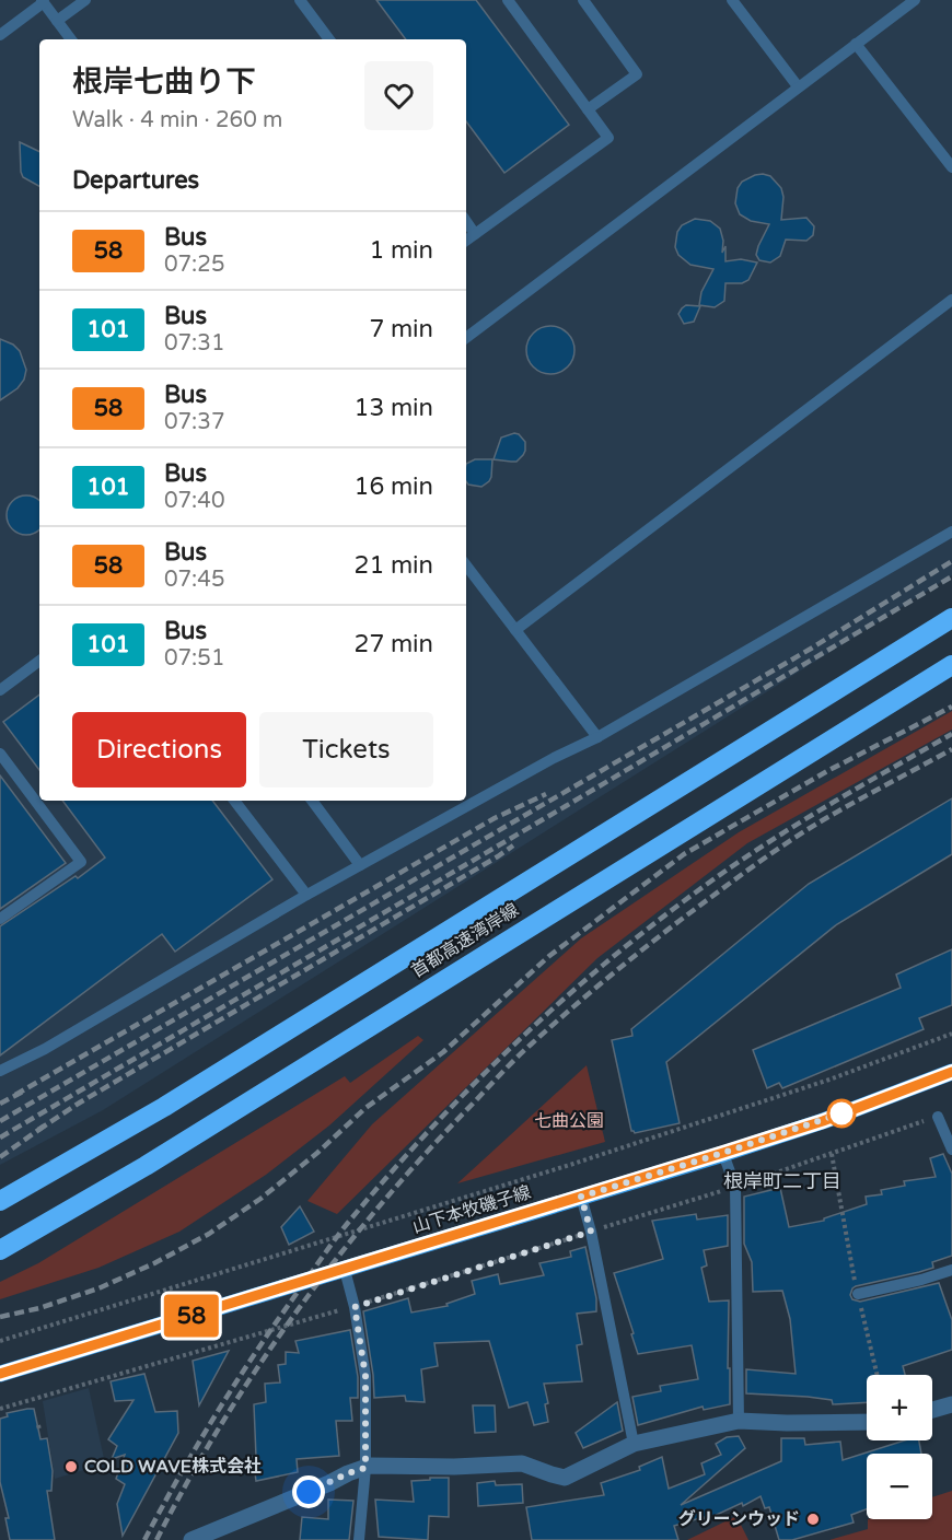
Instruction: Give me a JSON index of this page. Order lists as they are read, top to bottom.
{
  "streets": {
    "highway": ["首都高速湾岸線"],
    "main road": ["山下本牧磯子線"]
  },
  "districts": ["根岸町二丁目"],
  "parks": ["七曲公園"],
  "places": ["COLD WAVE株式会社", "グリーンウッド"],
  "lines": ["bus line 58"],
  "page": {
    "on_map": "58",
    "heading": [
      ["根岸七曲り下", "Walk · 4 min · 260 m"],
      "Departures"
    ],
    "list": [
      {
        "mark": "58",
        "name": "Bus",
        "note": "07:25",
        "value": "1 min"
      },
      {
        "mark": "101",
        "name": "Bus",
        "note": "07:31",
        "value": "7 min"
      },
      {
        "mark": "58",
        "name": "Bus",
        "note": "07:37",
        "value": "13 min"
      },
      {
        "mark": "101",
        "name": "Bus",
        "note": "07:40",
        "value": "16 min"
      },
      {
        "mark": "58",
        "name": "Bus",
        "note": "07:45",
        "value": "21 min"
      },
      {
        "mark": "101",
        "name": "Bus",
        "note": "07:51",
        "value": "27 min"
      }
    ],
    "buttons": ["Directions", "Tickets"],
    "map_buttons": ["+", "−"]
  }
}
